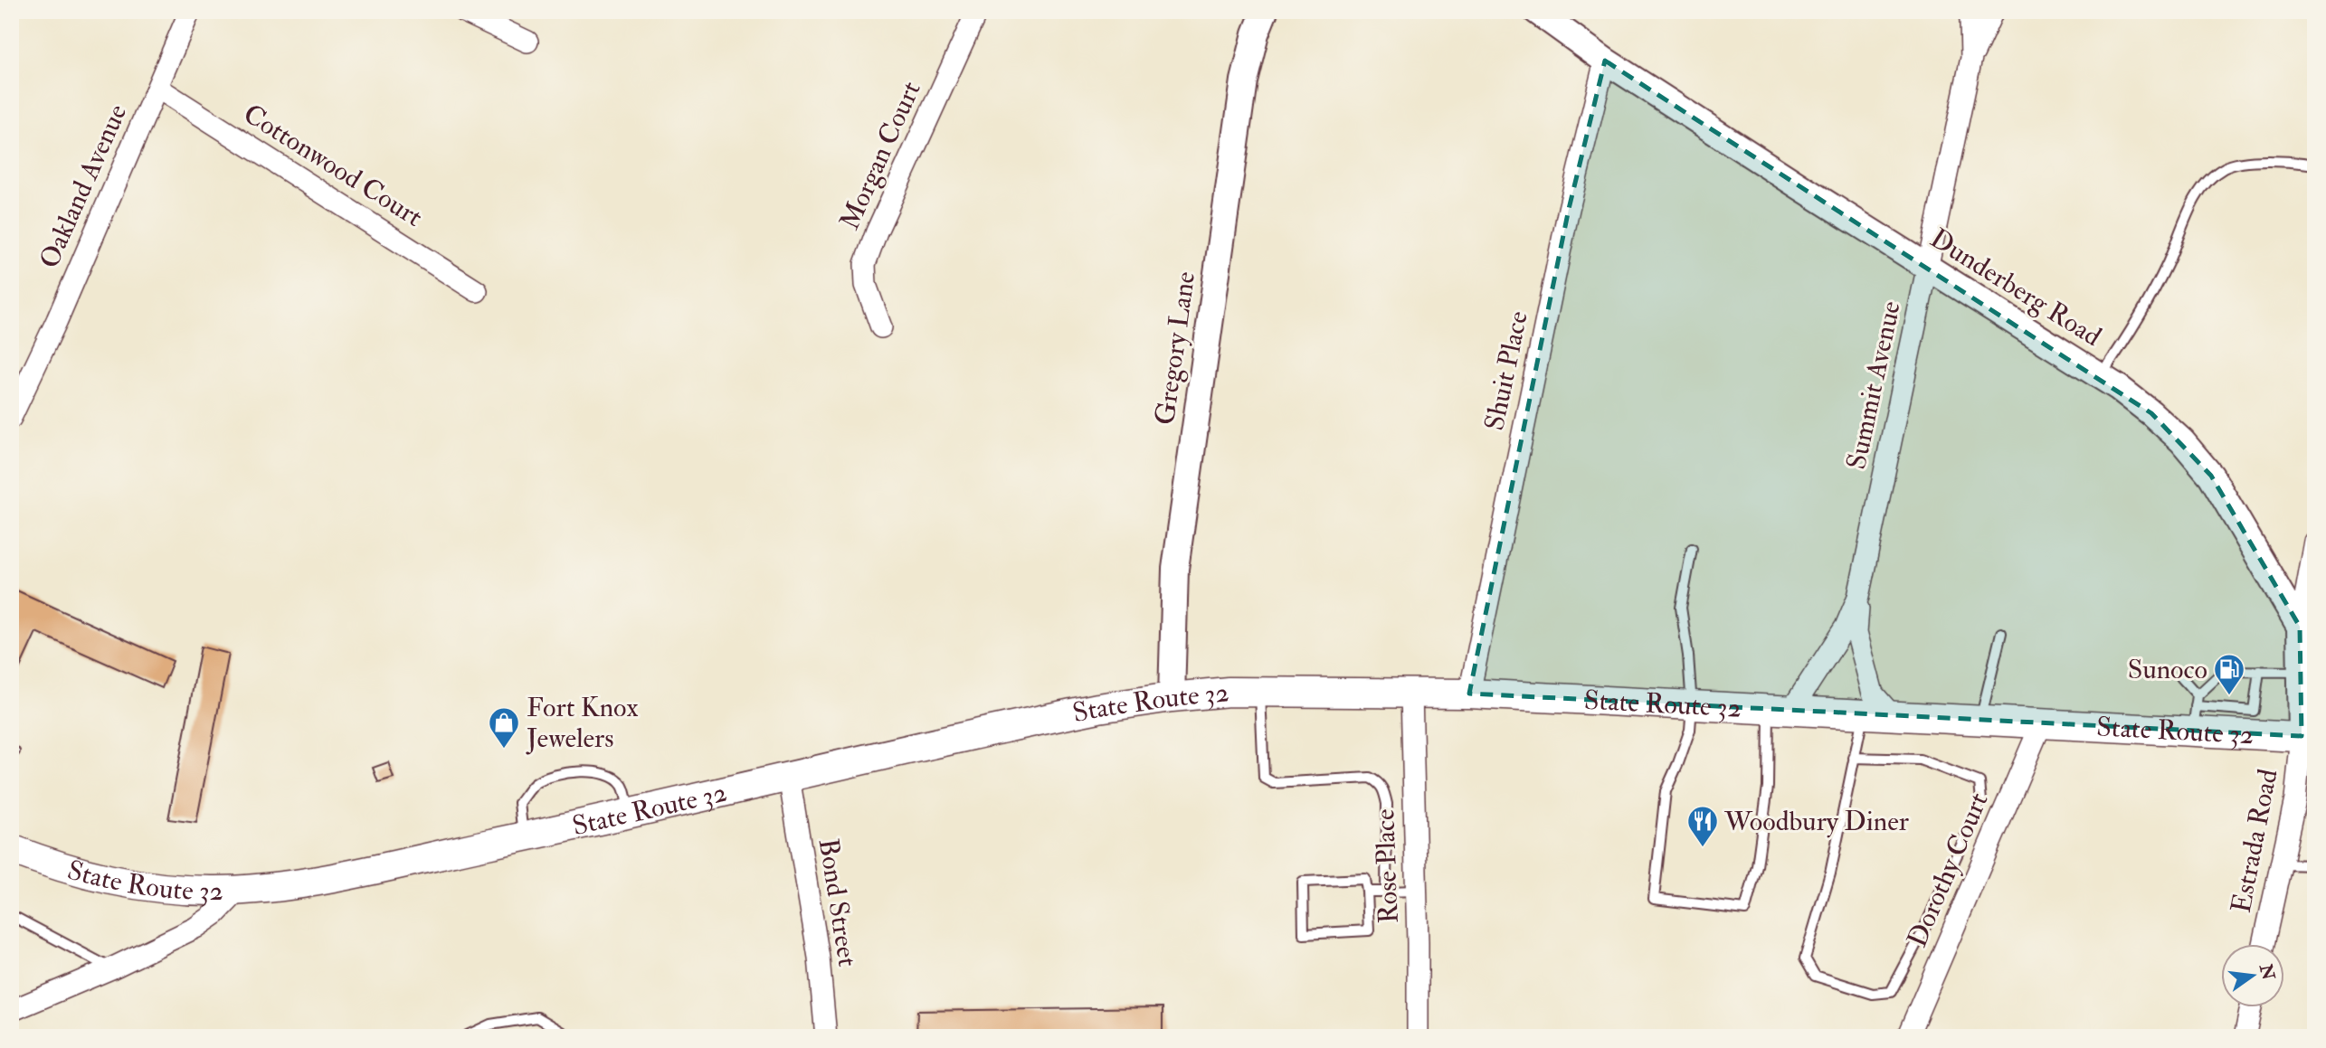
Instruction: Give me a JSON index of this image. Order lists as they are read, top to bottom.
{
  "streets": {
    "main road": ["State Route 32"],
    "street": [
      "Morgan Court",
      "Cottonwood Court",
      "Oakland Avenue",
      "Dunderberg Road",
      "Gregory Lane",
      "Shuit Place",
      "Summit Avenue",
      "Estrada Road",
      "Rose Place",
      "Dorothy Court",
      "Bond Street"
    ]
  },
  "crossings": [
    ["Cottonwood Court", "Oakland Avenue"],
    ["Dunderberg Road", "Shuit Place"],
    ["Dunderberg Road", "Summit Avenue"],
    ["Dunderberg Road", "State Route 32"],
    ["Dunderberg Road", "Estrada Road"],
    ["Gregory Lane", "State Route 32"],
    ["Shuit Place", "State Route 32"],
    ["Summit Avenue", "State Route 32"],
    ["State Route 32", "Estrada Road"],
    ["State Route 32", "Rose Place"],
    ["State Route 32", "Dorothy Court"],
    ["State Route 32", "Bond Street"]
  ],
  "places": {
    "fuel station": ["Sunoco"],
    "shop": ["Fort Knox Jewelers"],
    "restaurant": ["Woodbury Diner"]
  },
  "north": "right"
}
